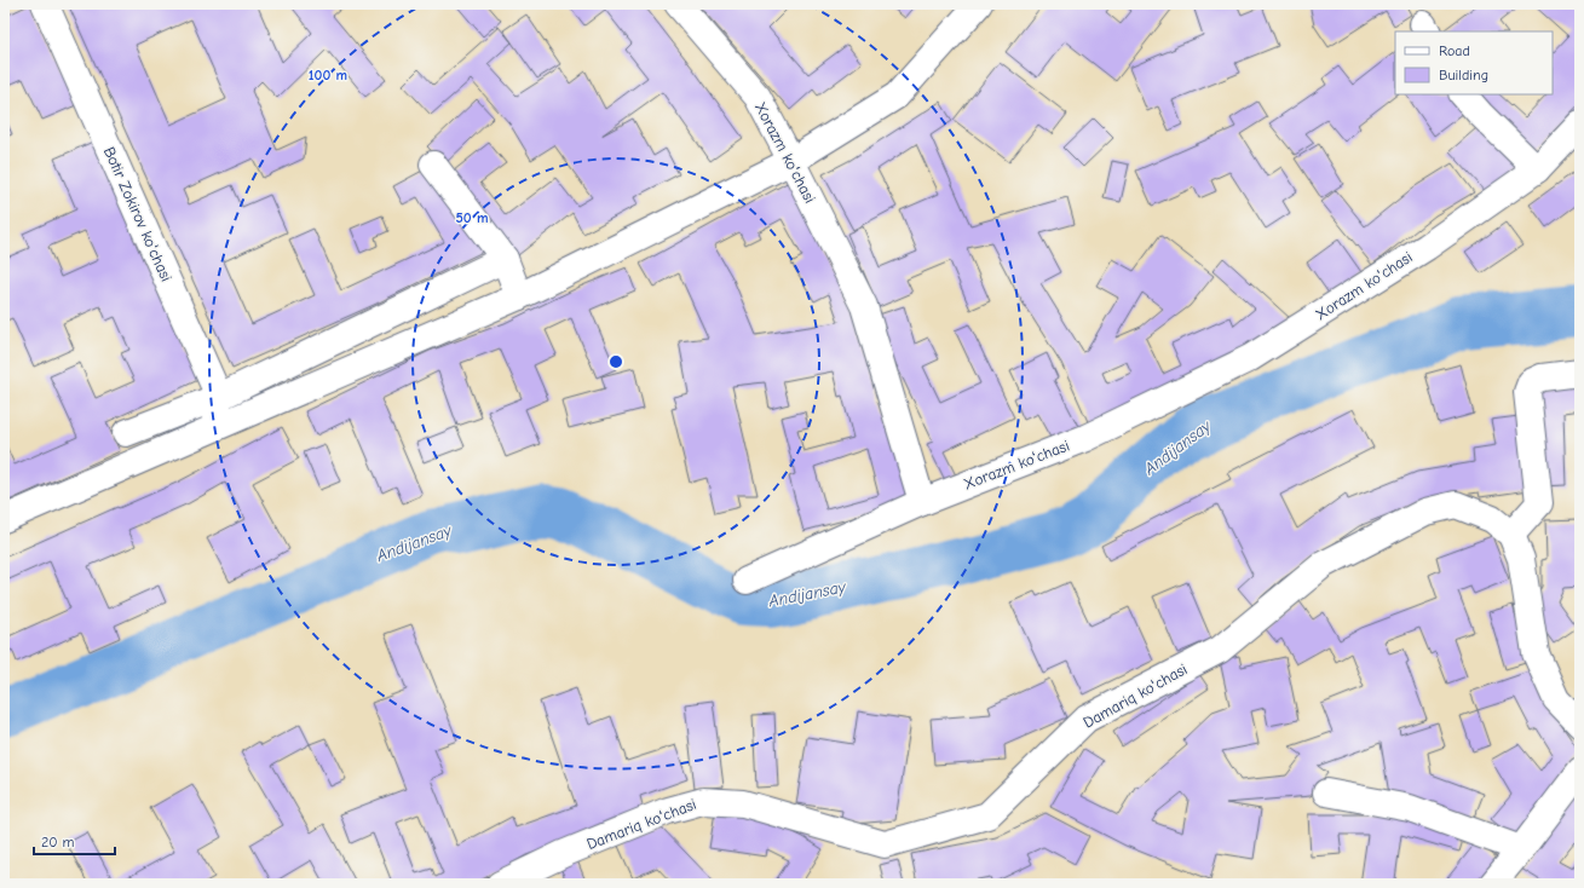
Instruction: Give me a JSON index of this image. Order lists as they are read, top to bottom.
{
  "streets": {
    "street": ["Xorazm koʻchasi", "Botir Zokirov koʻchasi", "Damariq koʻchasi"]
  },
  "water": ["Andijansay"],
  "legend": ["Road", "Building"],
  "scale_bar": "20 m",
  "rings": ["100 m", "50 m"]
}
